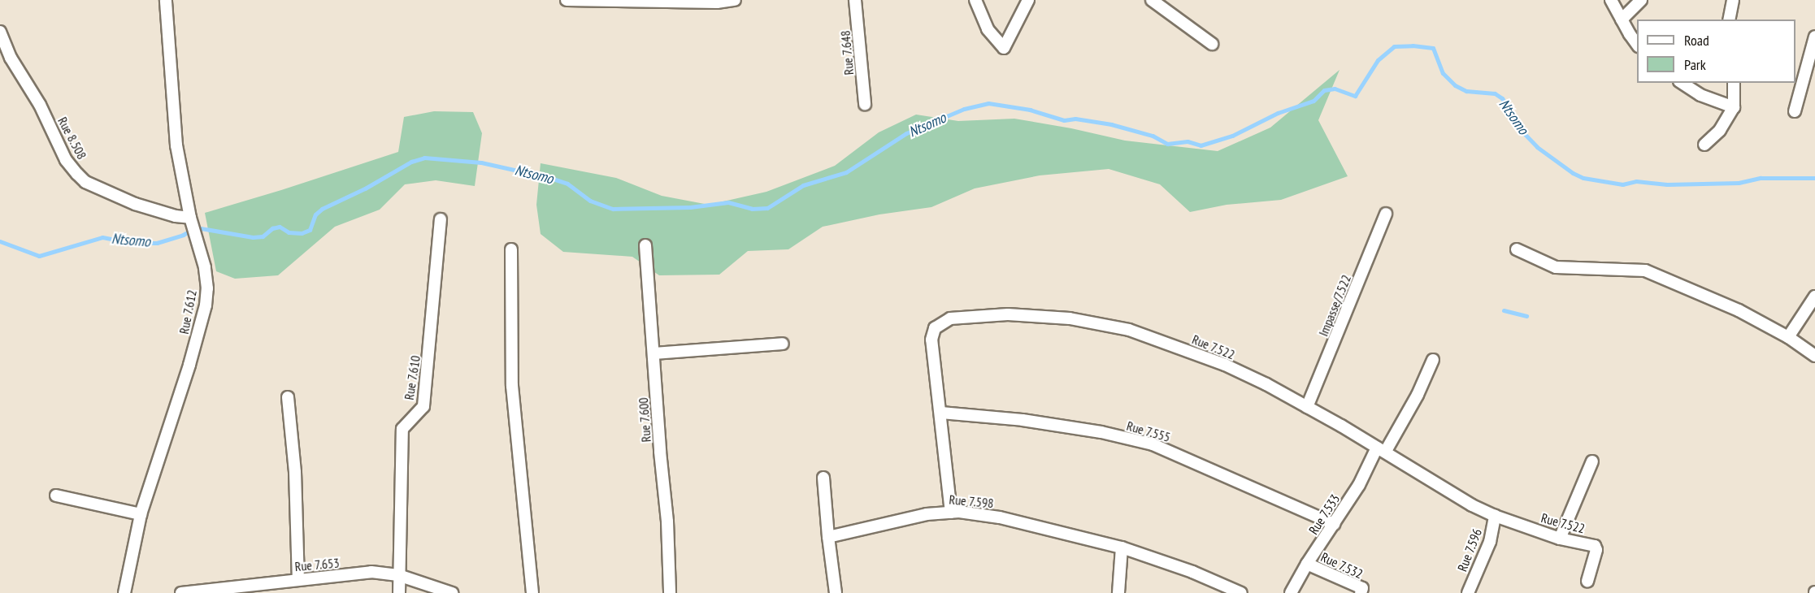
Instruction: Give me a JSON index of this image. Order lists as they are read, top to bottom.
{
  "streets": {
    "street": [
      "Rue 7.648",
      "Rue 8.508",
      "Impasse/7.522",
      "Rue 7.612",
      "Rue 7.522",
      "Rue 7.610",
      "Rue 7.600",
      "Rue 7.555",
      "Rue 7.598",
      "Rue 7.533",
      "Rue 7.596",
      "Rue 7.653",
      "Rue 7.532"
    ]
  },
  "crossings": [
    ["Rue 8.508", "Rue 7.612"],
    ["Impasse/7.522", "Rue 7.522"],
    ["Rue 7.522", "Rue 7.555"],
    ["Rue 7.522", "Rue 7.598"],
    ["Rue 7.522", "Rue 7.533"],
    ["Rue 7.522", "Rue 7.596"],
    ["Rue 7.610", "Rue 7.653"],
    ["Rue 7.555", "Rue 7.533"],
    ["Rue 7.533", "Rue 7.532"]
  ],
  "water": ["Ntsomo"],
  "legend": ["Road", "Park"]
}
